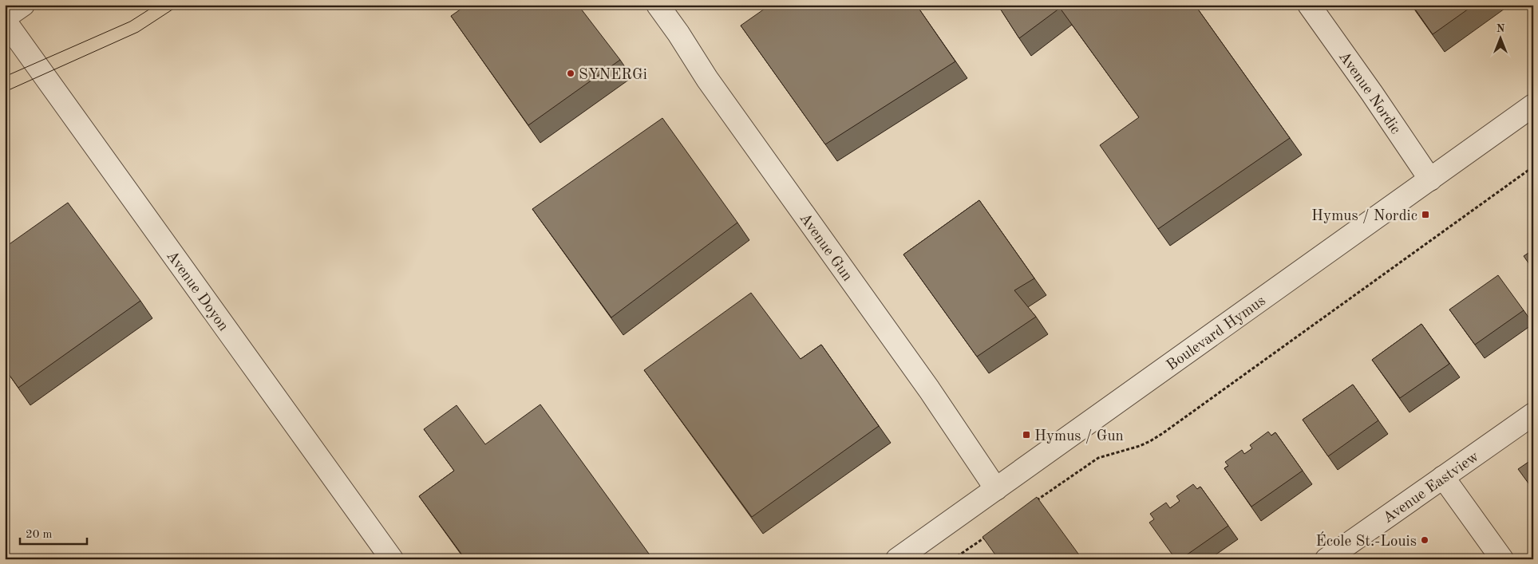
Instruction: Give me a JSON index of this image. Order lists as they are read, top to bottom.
{
  "streets": {
    "street": [
      "Avenue Nordic",
      "Avenue Gun",
      "Avenue Doyon",
      "Boulevard Hymus",
      "Avenue Eastview"
    ]
  },
  "crossings": [
    ["Avenue Nordic", "Boulevard Hymus"],
    ["Avenue Gun", "Boulevard Hymus"]
  ],
  "places": {
    "other": ["SYNERGi", "École St.-Louis"],
    "transit": ["Hymus / Nordic", "Hymus / Gun"]
  },
  "scale_bar": "20 m",
  "north": "top"
}
